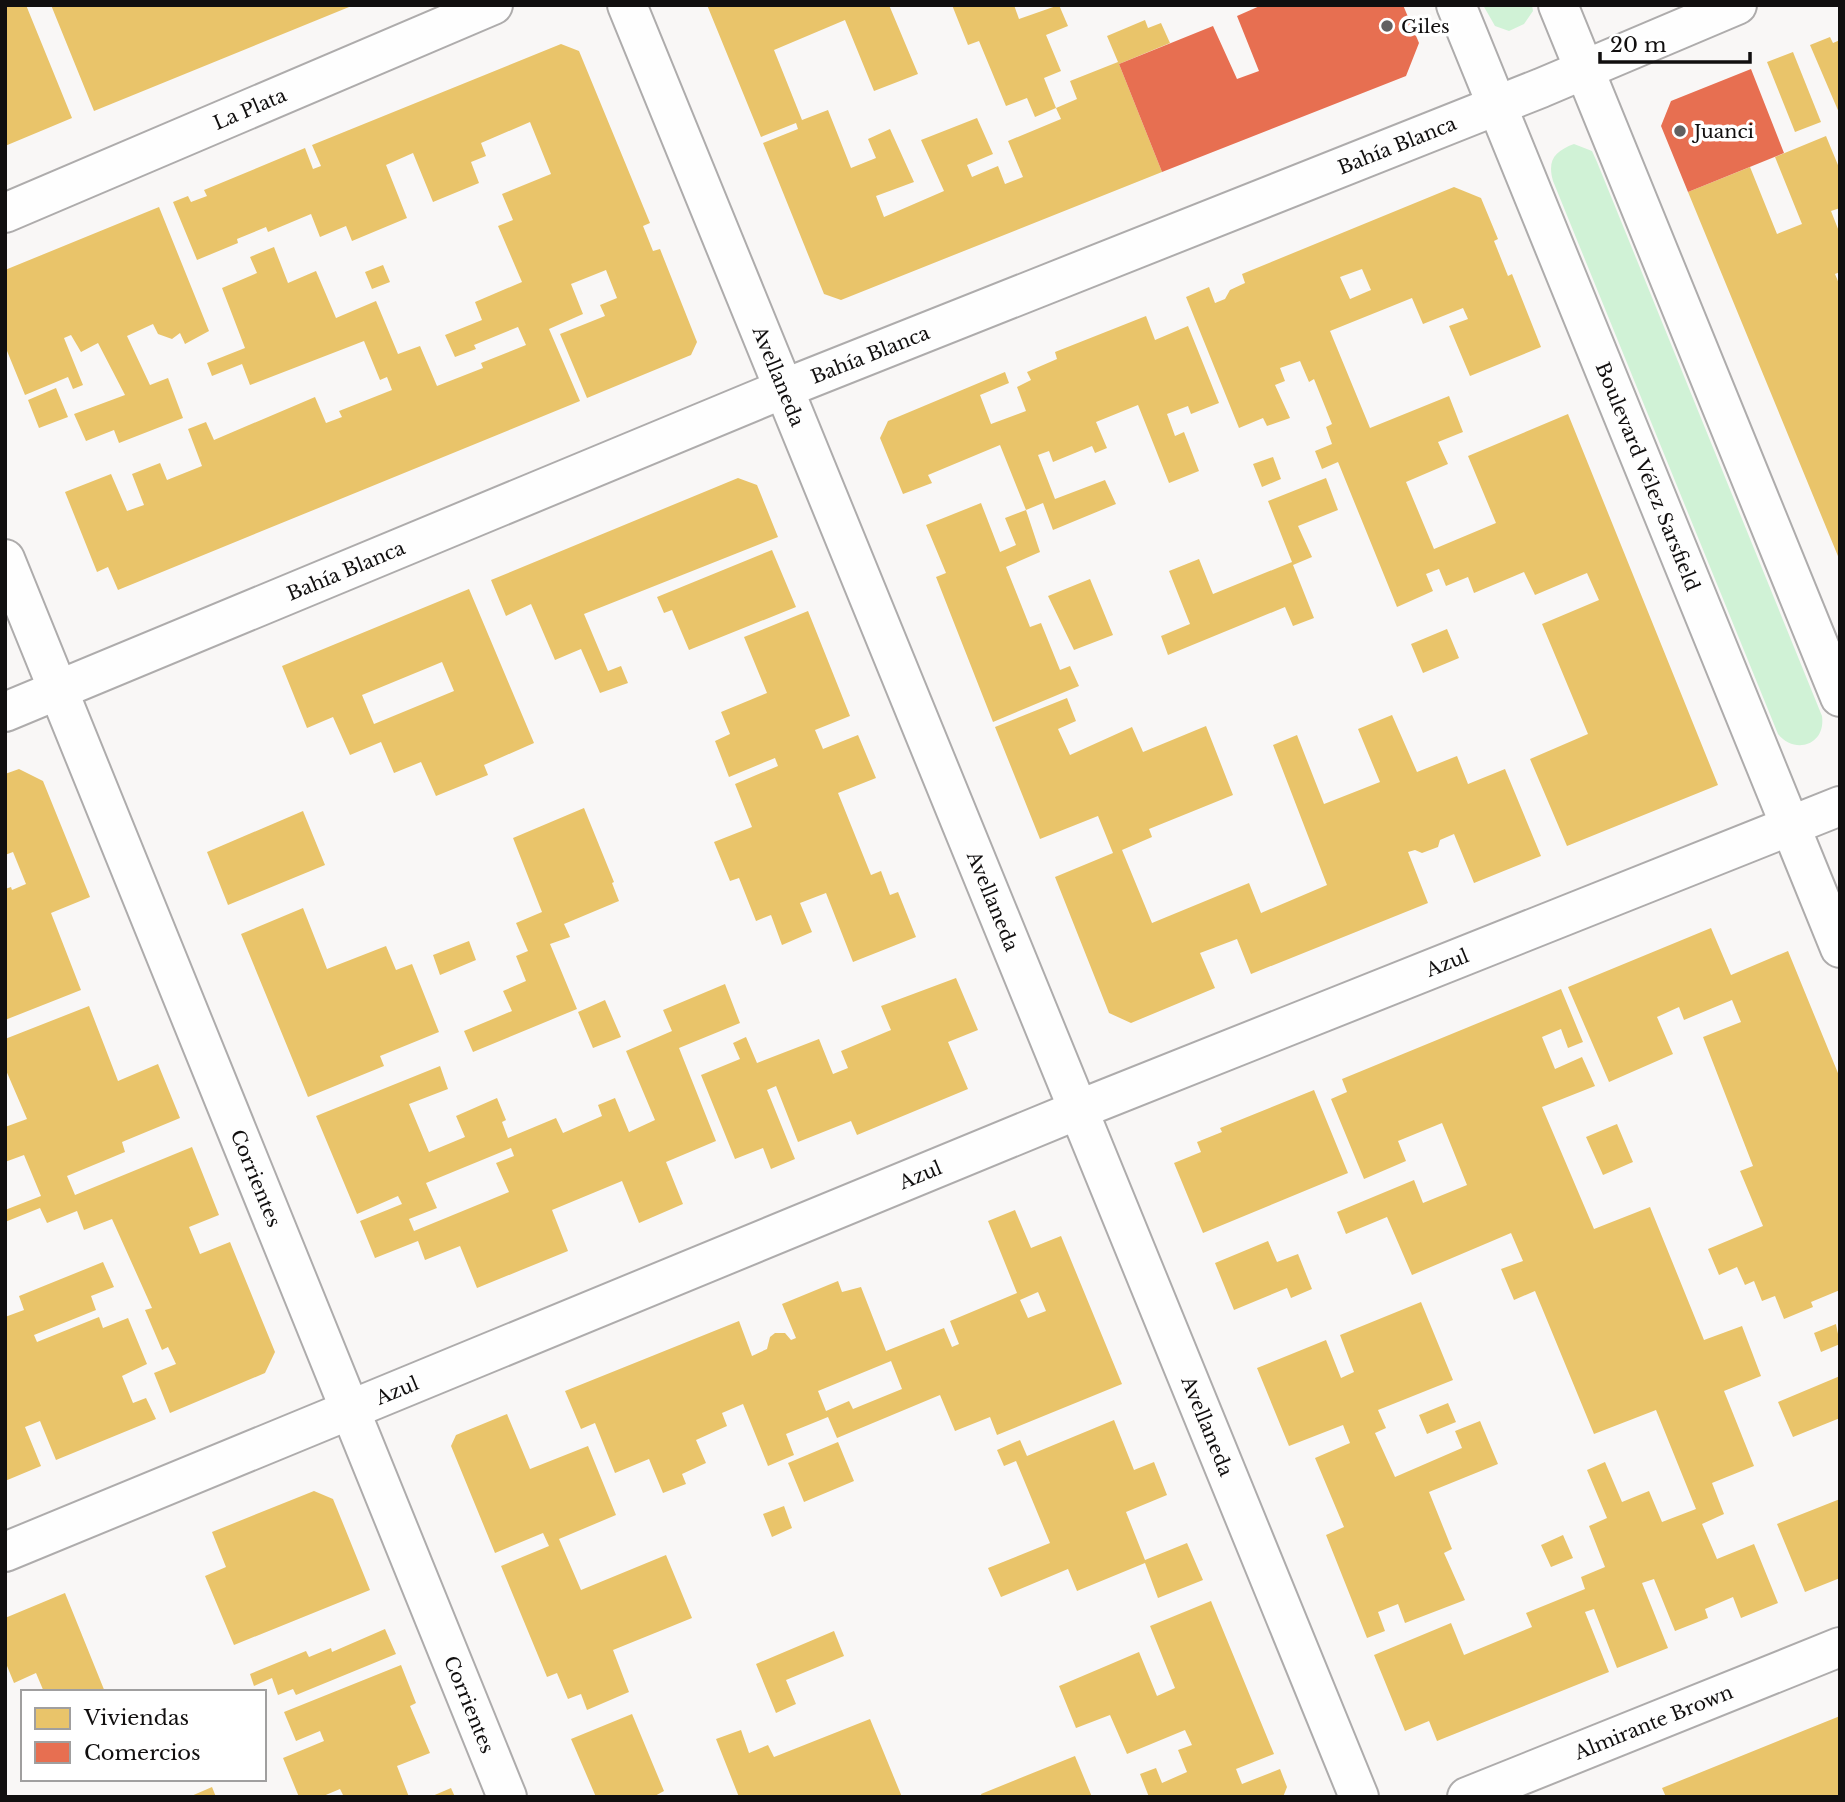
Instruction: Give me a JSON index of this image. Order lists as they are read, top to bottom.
{
  "streets": {
    "street": [
      "La Plata",
      "Bahía Blanca",
      "Avellaneda",
      "Boulevard Vélez Sarsfield",
      "Azul",
      "Corrientes",
      "Almirante Brown"
    ]
  },
  "crossings": [
    ["Bahía Blanca", "Avellaneda"],
    ["Bahía Blanca", "Boulevard Vélez Sarsfield"],
    ["Bahía Blanca", "Corrientes"],
    ["Avellaneda", "Azul"],
    ["Boulevard Vélez Sarsfield", "Azul"],
    ["Azul", "Corrientes"]
  ],
  "places": ["Giles", "Juanci"],
  "legend": ["Viviendas", "Comercios"],
  "scale_bar": "20 m"
}
